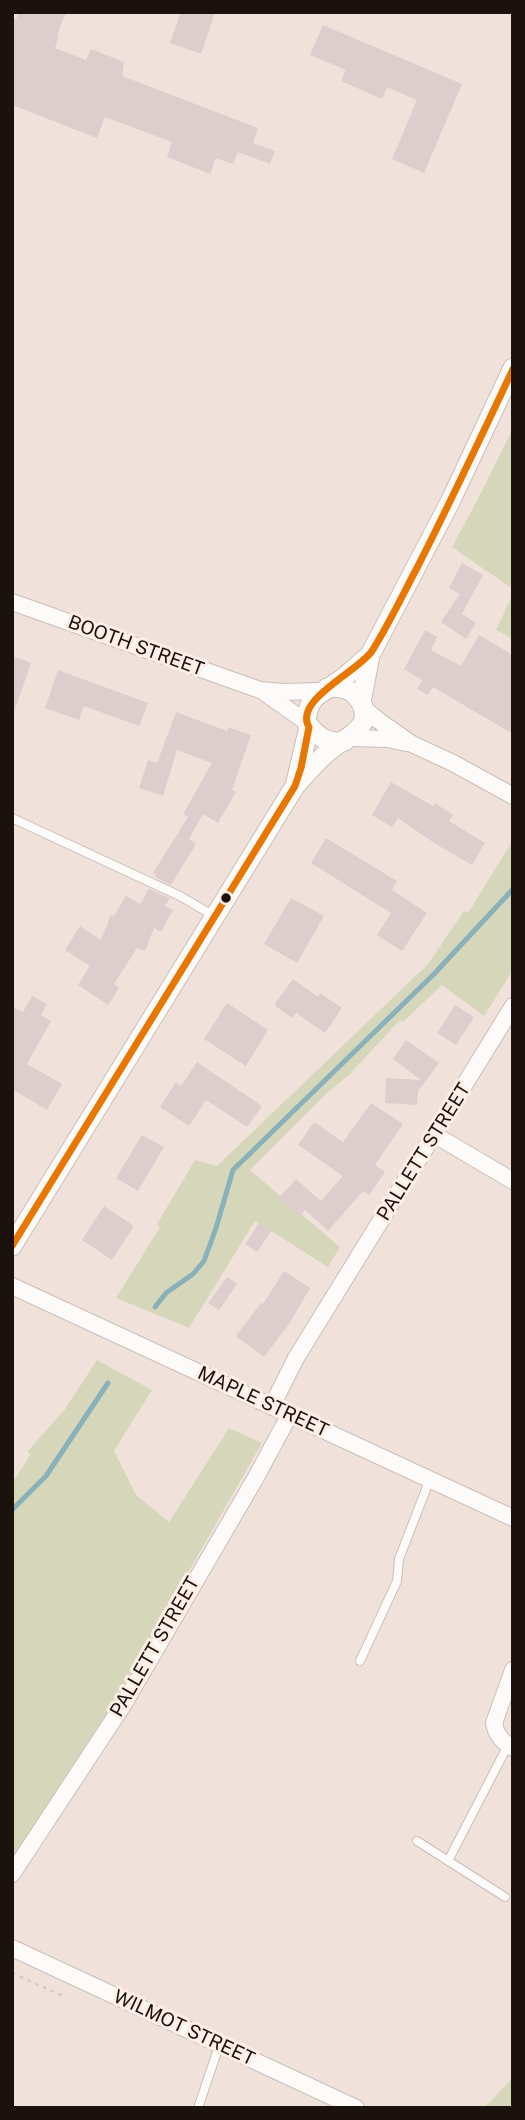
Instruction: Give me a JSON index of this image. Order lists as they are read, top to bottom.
{
  "streets": {
    "street": [
      "BOOTH STREET",
      "PALLETT STREET",
      "MAPLE STREET",
      "WILMOT STREET"
    ]
  },
  "crossings": [
    ["PALLETT STREET", "MAPLE STREET"]
  ]
}
